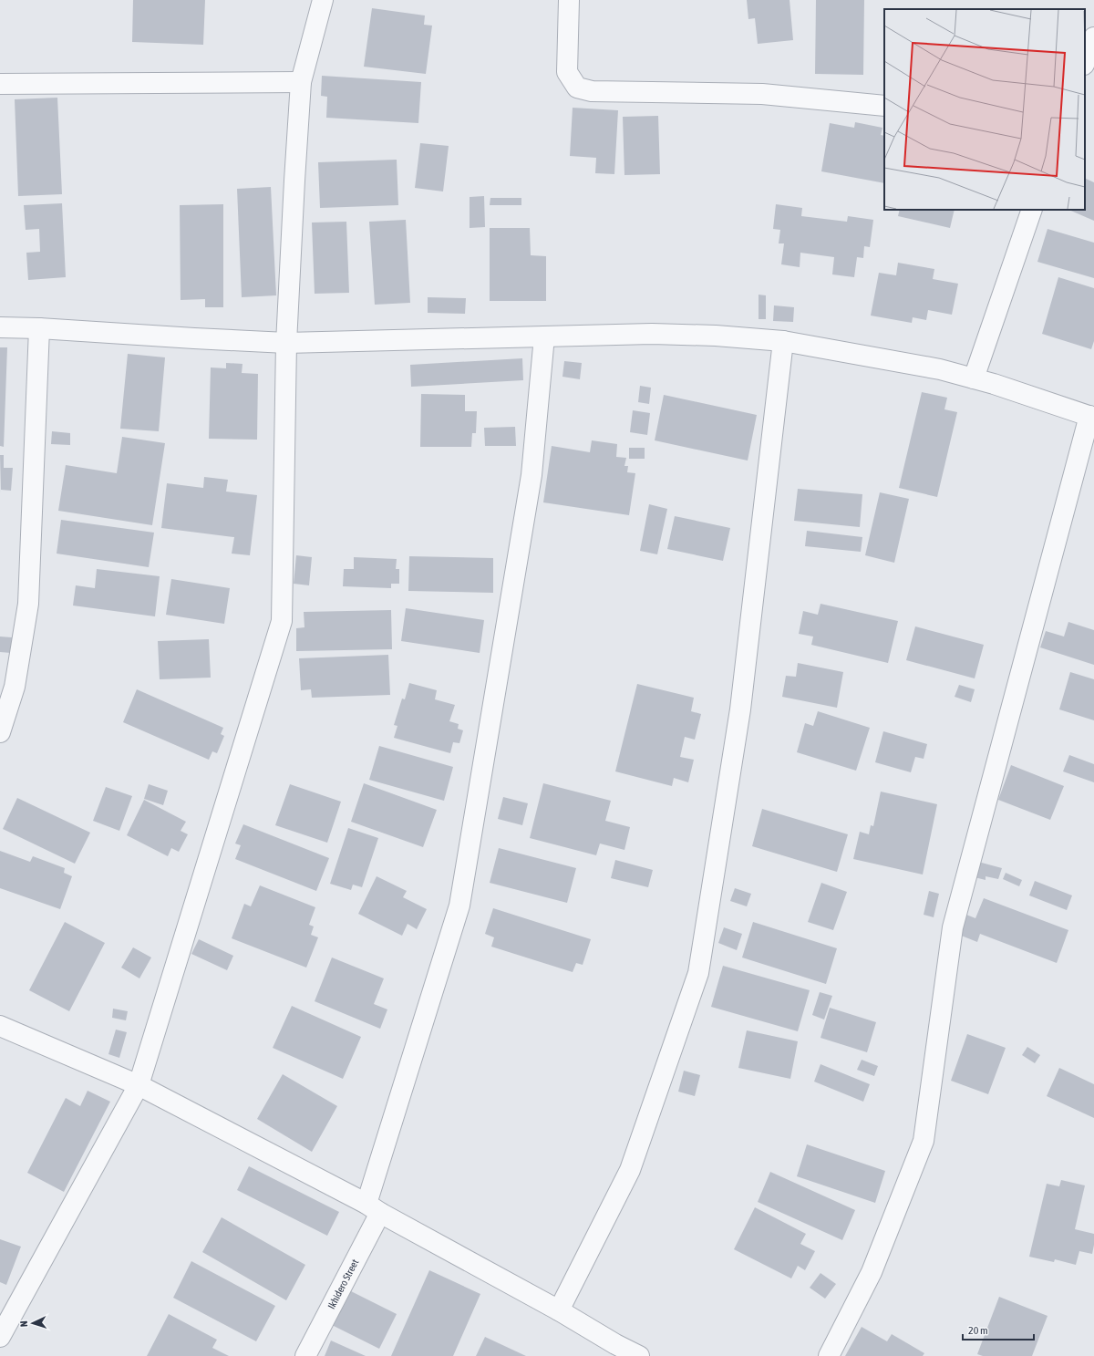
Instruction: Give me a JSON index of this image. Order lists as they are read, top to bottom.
{
  "streets": {
    "street": ["Ikhidero Street"]
  },
  "scale_bar": "20 m",
  "north": "left"
}
